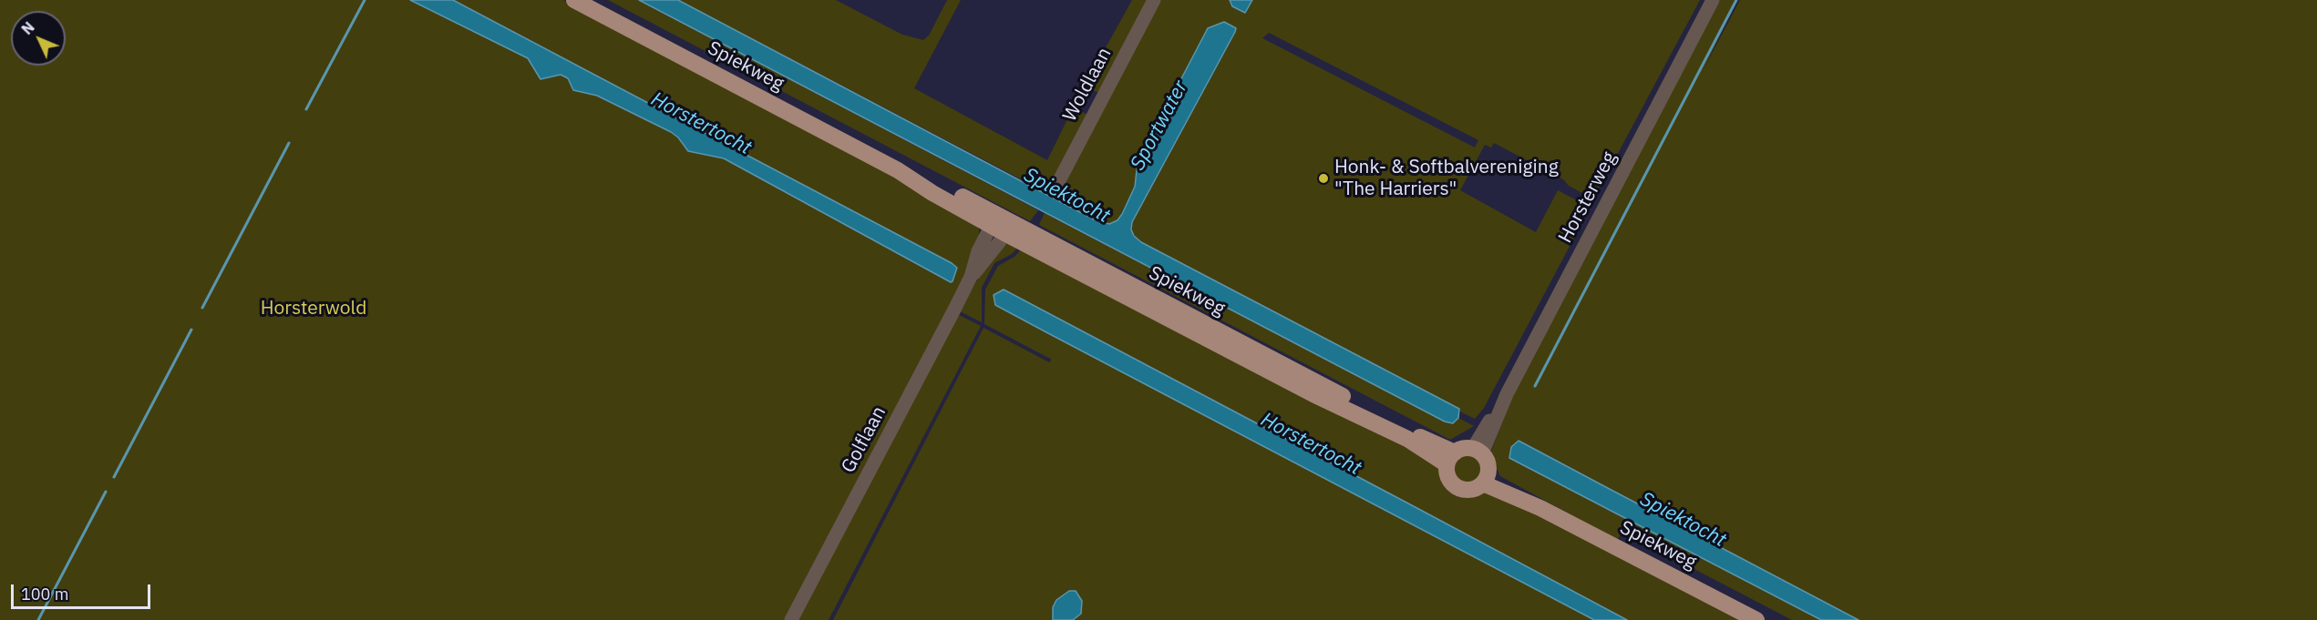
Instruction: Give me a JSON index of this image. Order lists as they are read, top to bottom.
{
  "streets": {
    "main road": ["Spiekweg"],
    "street": ["Woldlaan", "Horsterweg", "Golflaan"]
  },
  "crossings": [
    ["Spiekweg", "Horsterweg"],
    ["Spiekweg", "Golflaan"]
  ],
  "water": ["Horstertocht", "Sportwater", "Spiektocht"],
  "parks": ["Horsterwold"],
  "places": ["Honk- & Softbalvereniging \"The Harriers\""],
  "scale_bar": "100 m",
  "north": "top left"
}
